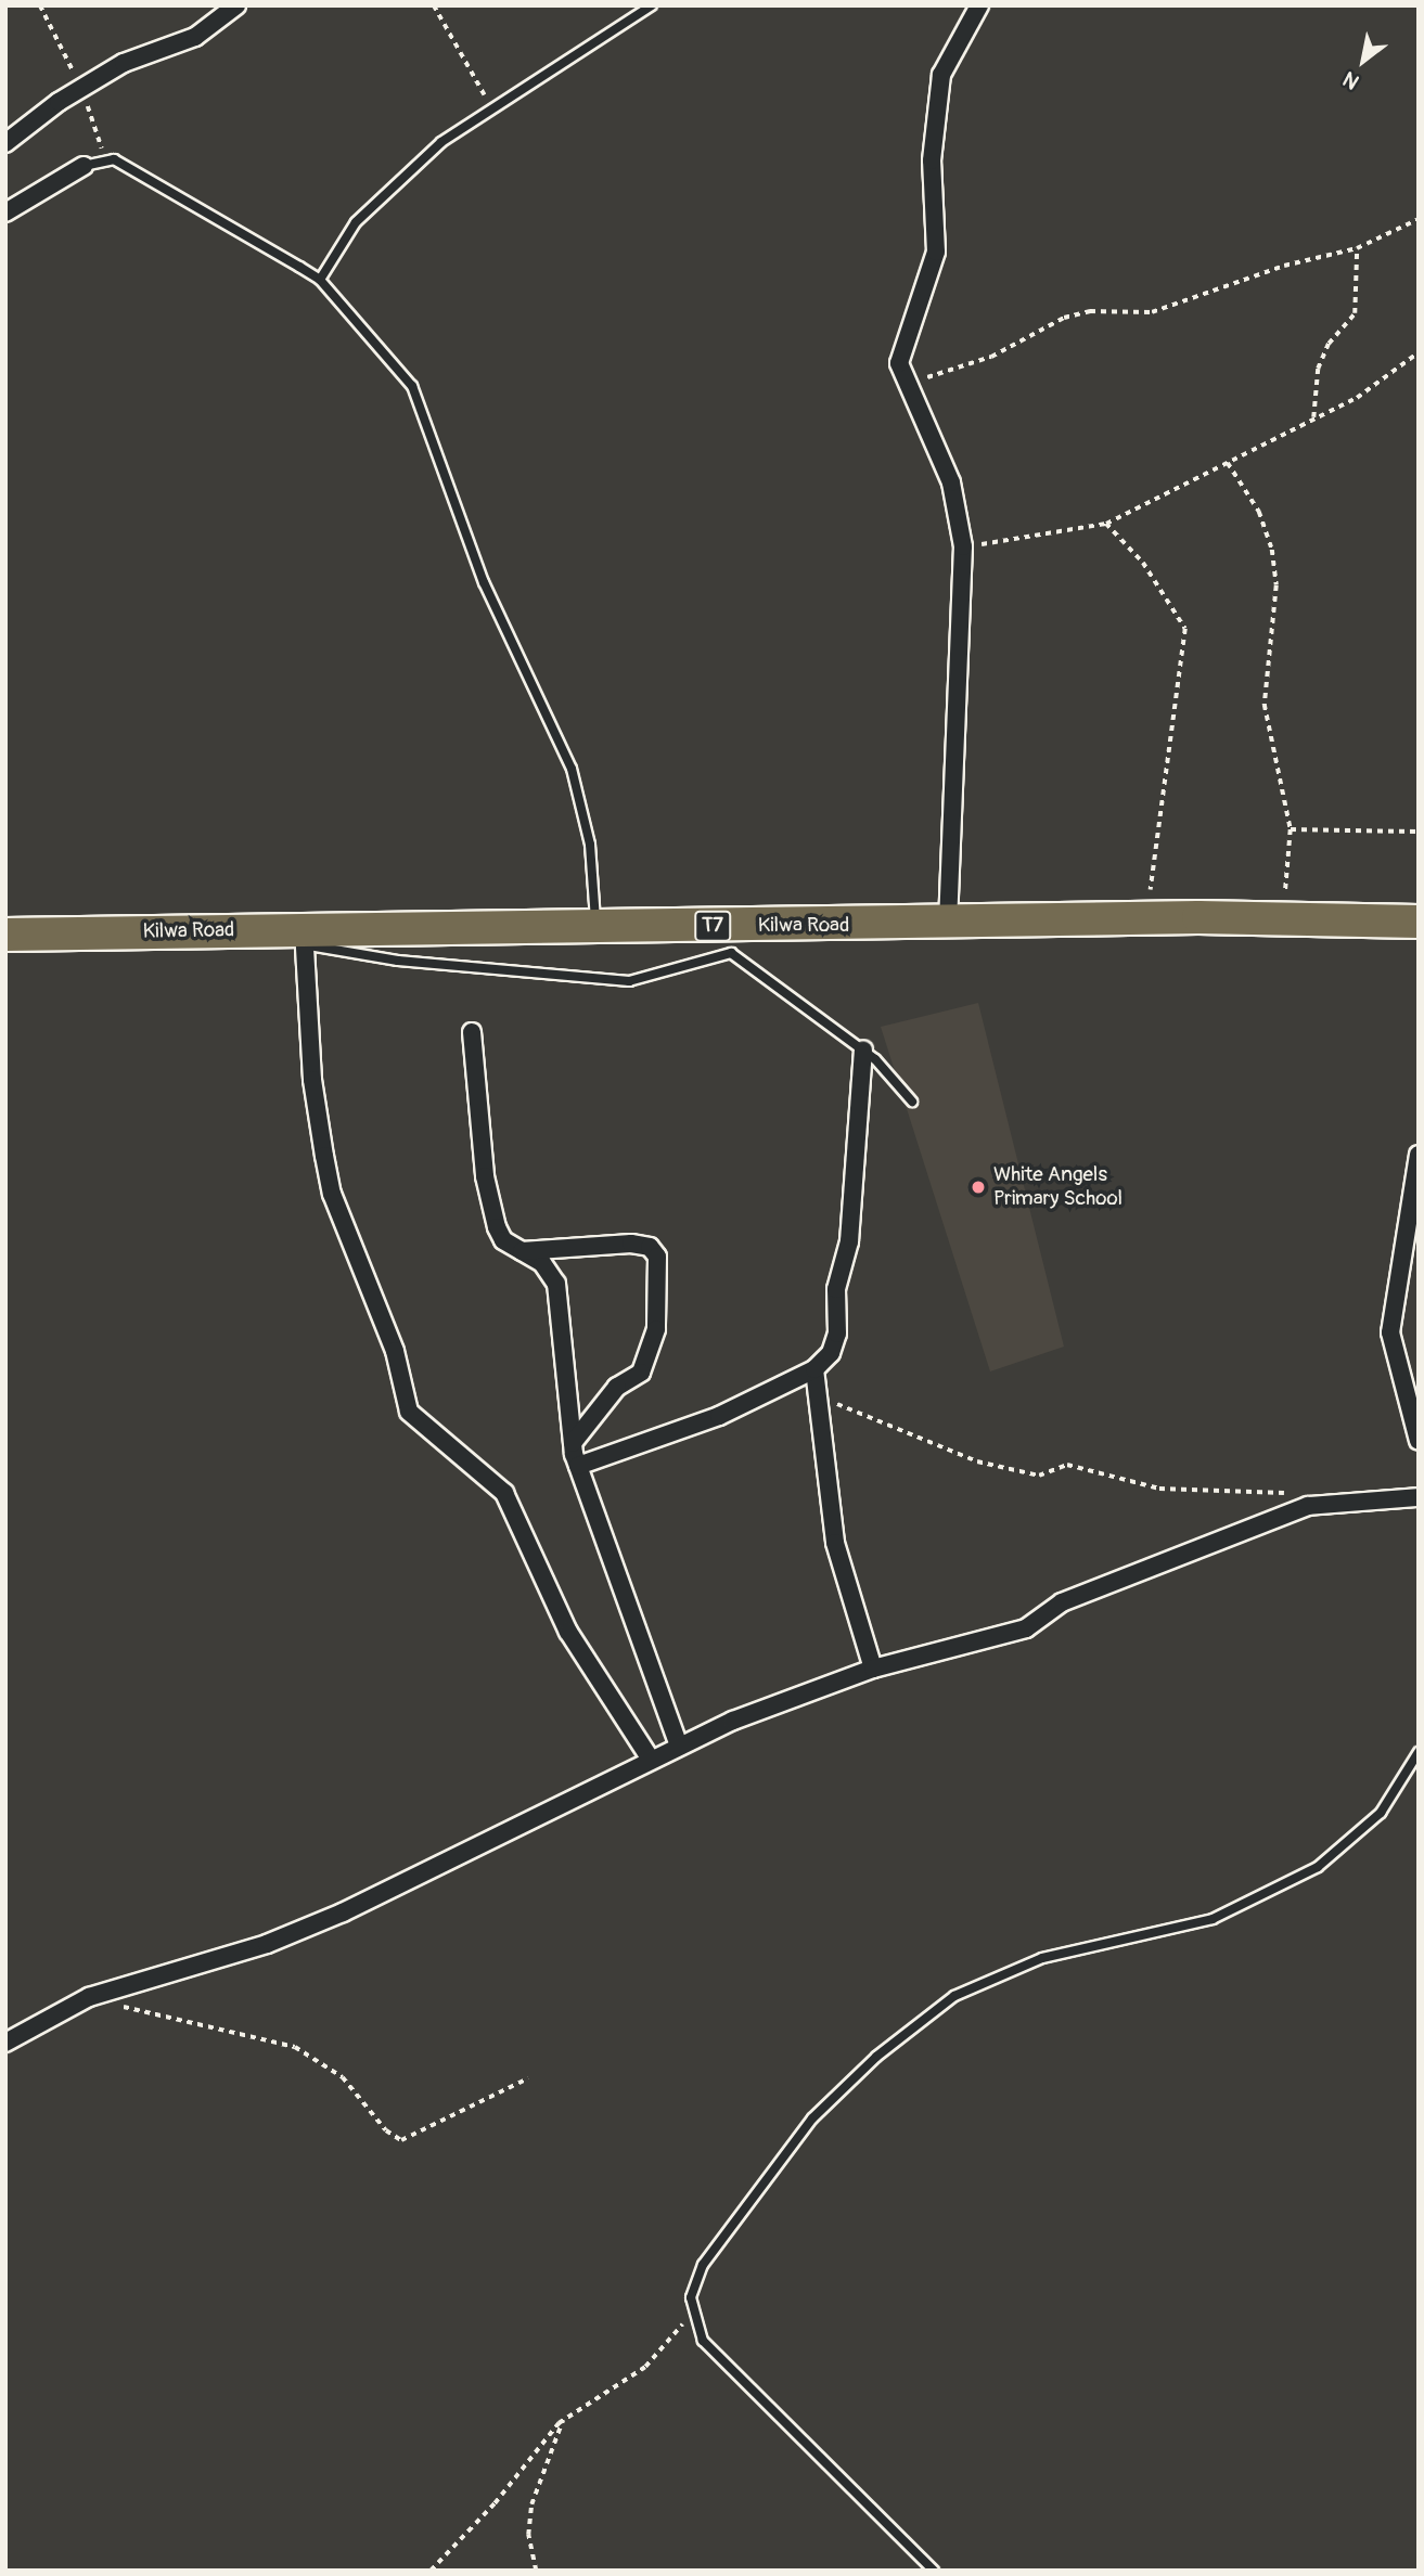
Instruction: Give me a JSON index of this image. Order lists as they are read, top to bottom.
{
  "streets": {
    "highway": ["T7", "Kilwa Road"]
  },
  "places": ["White Angels Primary School"],
  "north": "bottom left"
}
